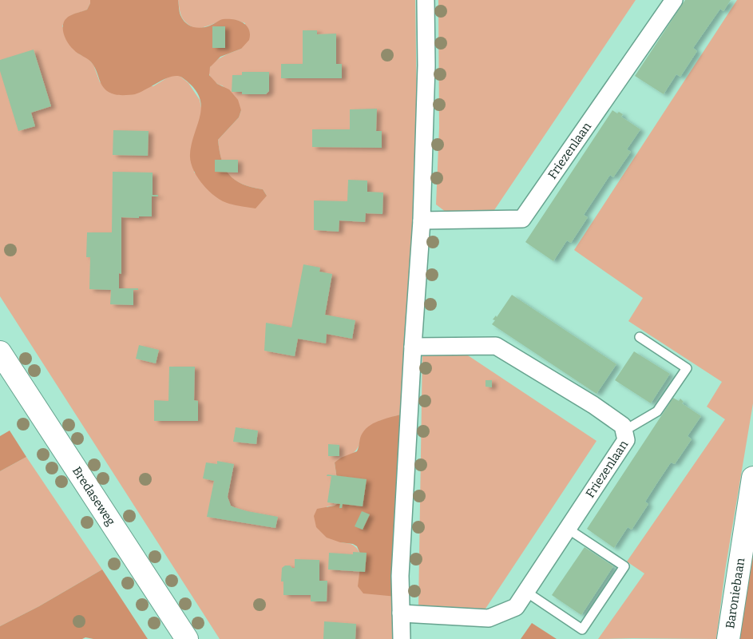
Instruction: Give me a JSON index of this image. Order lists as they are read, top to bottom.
{
  "streets": {
    "street": ["Friezenlaan", "Bredaseweg", "Baroniebaan"]
  }
}
